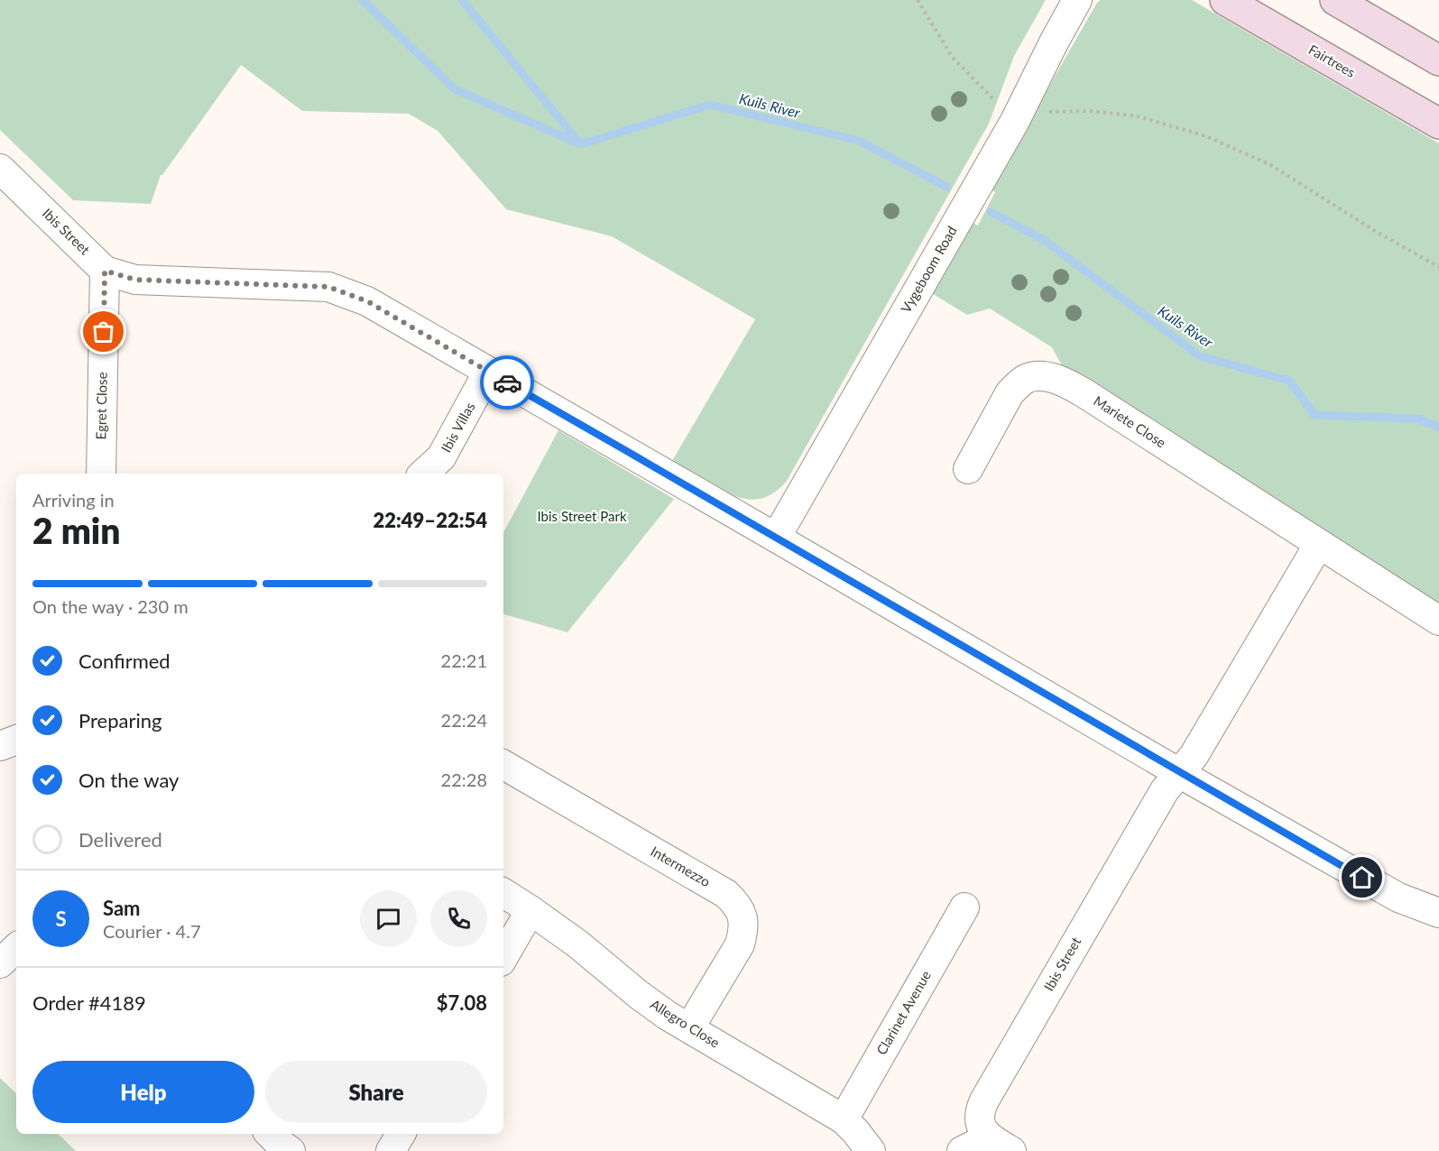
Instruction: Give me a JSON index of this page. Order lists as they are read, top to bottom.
{
  "streets": {
    "main road": ["Fairtrees"],
    "street": [
      "Ibis Street",
      "Vygeboom Road",
      "Egret Close",
      "Mariete Close",
      "Ibis Villas",
      "Intermezzo",
      "Clarinet Avenue",
      "Allegro Close"
    ]
  },
  "crossings": [
    ["Ibis Street", "Vygeboom Road"],
    ["Ibis Street", "Egret Close"],
    ["Ibis Street", "Ibis Villas"],
    ["Intermezzo", "Allegro Close"],
    ["Clarinet Avenue", "Allegro Close"]
  ],
  "water": ["Kuils River"],
  "parks": ["Ibis Street Park"],
  "page": {
    "heading": ["2 min", "Arriving in", "22:49–22:54"],
    "panel": [
      "Sam",
      "Courier · 4.7",
      "Order #4189",
      "$7.08"
    ],
    "bar": "On the way · 230 m",
    "list": [
      ["Confirmed", "22:21"],
      ["Preparing", "22:24"],
      ["On the way", "22:28"],
      "Delivered"
    ],
    "round": "S",
    "buttons": ["Help", "Share"]
  }
}
